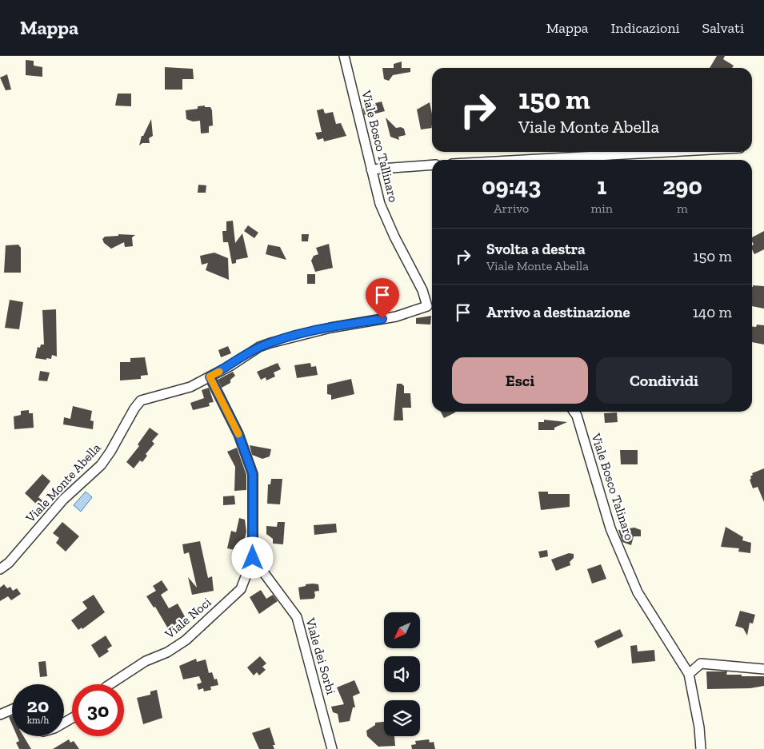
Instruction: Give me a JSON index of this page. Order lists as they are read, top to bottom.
{
  "streets": {
    "street": [
      "Viale Bosco Tallinaro",
      "Viale Monte Abella",
      "Viale Bosco Talinaro",
      "Viale Noci",
      "Viale dei Sorbi"
    ]
  },
  "crossings": [
    ["Viale Bosco Tallinaro", "Viale Monte Abella"],
    ["Viale Noci", "Viale dei Sorbi"]
  ],
  "north": "bottom left",
  "page": {
    "header": "Mappa",
    "nav": ["Mappa", "Indicazioni", "Salvati"],
    "turn": ["150 m", "Viale Monte Abella"],
    "eta": [
      "09:43",
      "Arrivo",
      "1",
      "min",
      "290",
      "m"
    ],
    "list": [
      {
        "name": "Svolta a destra",
        "note": "Viale Monte Abella",
        "value": "150 m"
      },
      {
        "name": "Arrivo a destinazione",
        "value": "140 m"
      }
    ],
    "buttons": ["Esci", "Condividi"],
    "speed": "20 km/h",
    "limit": "30"
  }
}
